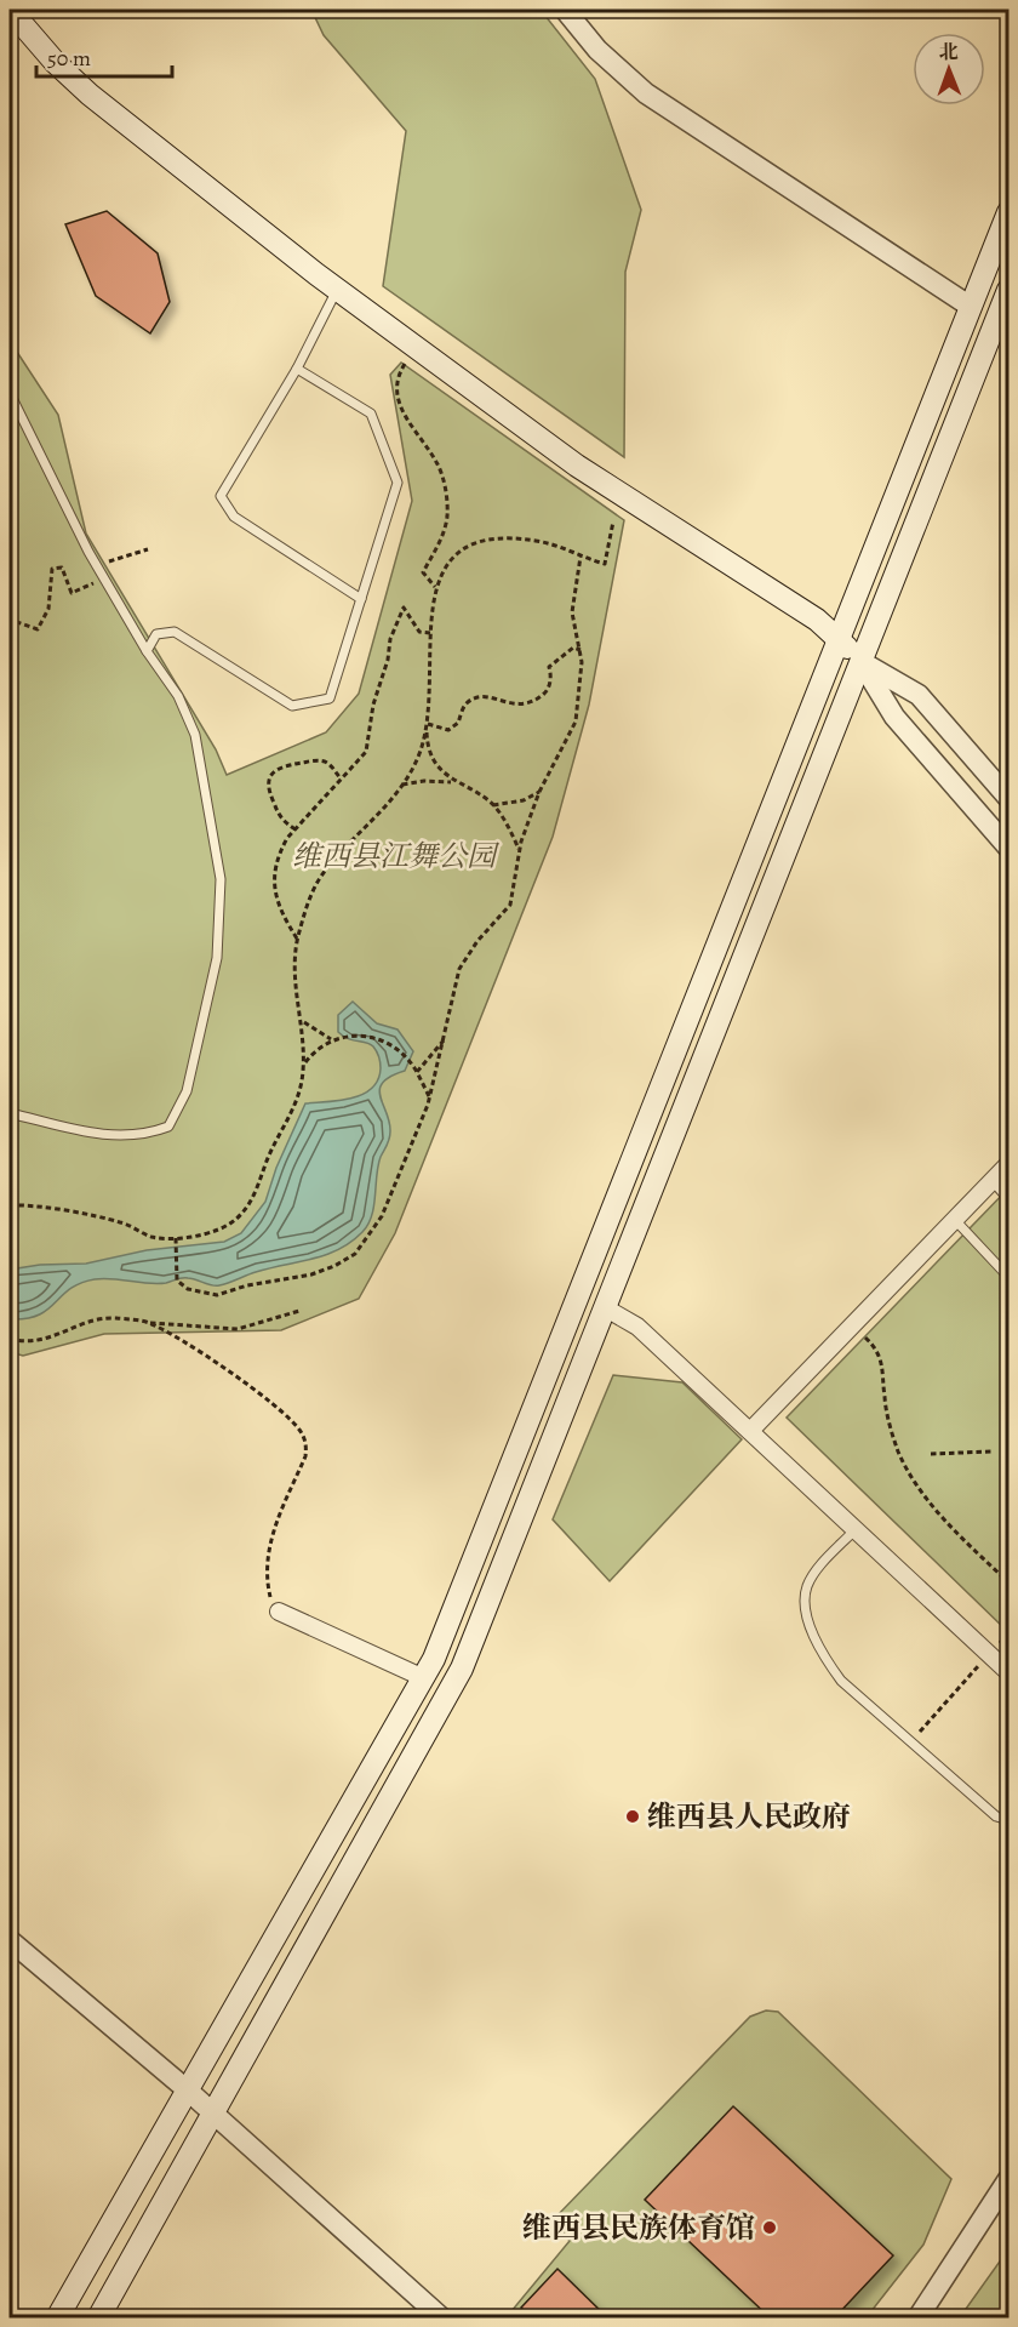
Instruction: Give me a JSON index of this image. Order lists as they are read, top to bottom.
{
  "parks": ["维西县江舞公园"],
  "places": ["维西县人民政府", "维西县民族体育馆"],
  "scale_bar": "50 m",
  "north": "top"
}
